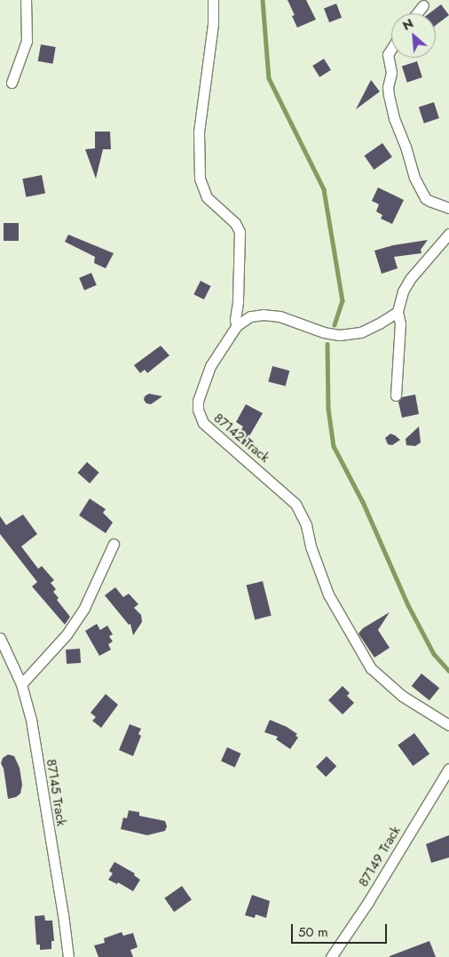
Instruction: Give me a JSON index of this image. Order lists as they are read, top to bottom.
{
  "streets": {
    "street": ["87142 Track", "87145 Track", "87149 Track"]
  },
  "scale_bar": "50 m",
  "north": "top left"
}
